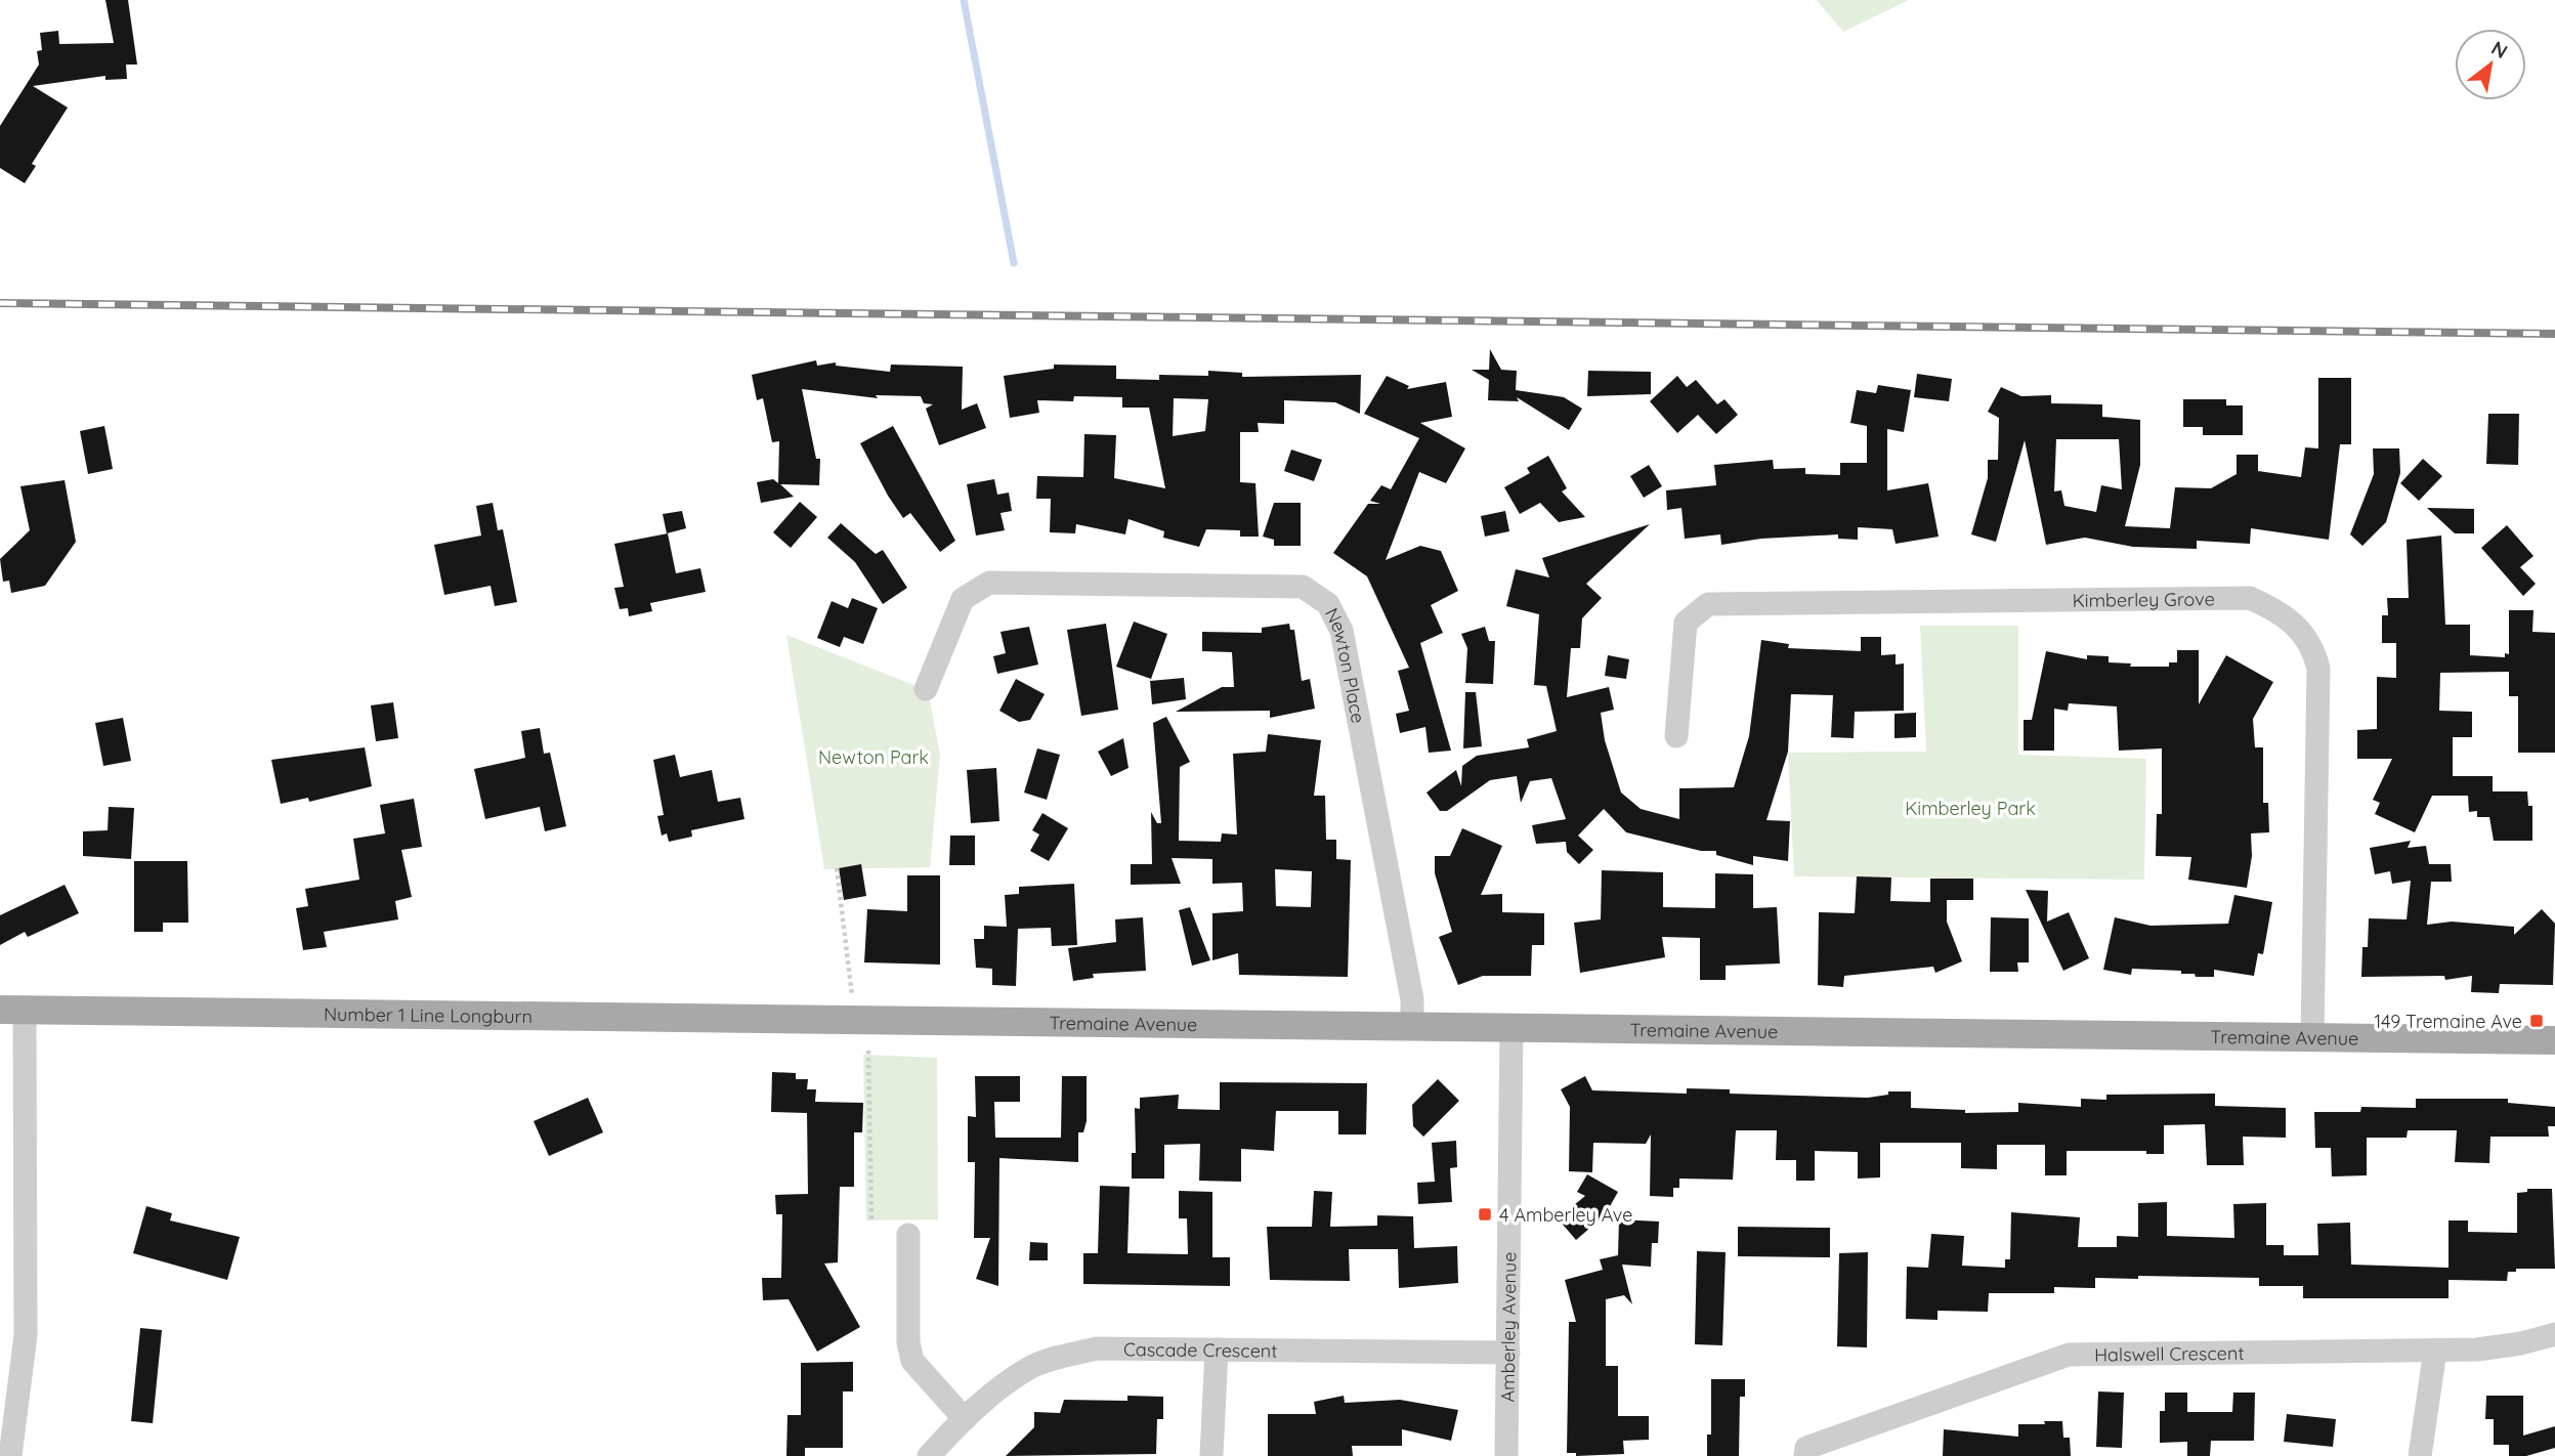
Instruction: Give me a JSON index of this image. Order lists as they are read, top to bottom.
{
  "streets": {
    "main road": ["Number 1 Line Longburn", "Tremaine Avenue"],
    "street": [
      "Kimberley Grove",
      "Newton Place",
      "Amberley Avenue",
      "Cascade Crescent",
      "Halswell Crescent"
    ]
  },
  "crossings": [
    ["Kimberley Grove", "Tremaine Avenue"],
    ["Newton Place", "Tremaine Avenue"],
    ["Number 1 Line Longburn", "Tremaine Avenue"],
    ["Tremaine Avenue", "Amberley Avenue"],
    ["Amberley Avenue", "Cascade Crescent"]
  ],
  "parks": ["Newton Park", "Kimberley Park"],
  "places": {
    "transit": ["149 Tremaine Ave", "4 Amberley Ave"]
  },
  "north": "top right"
}
